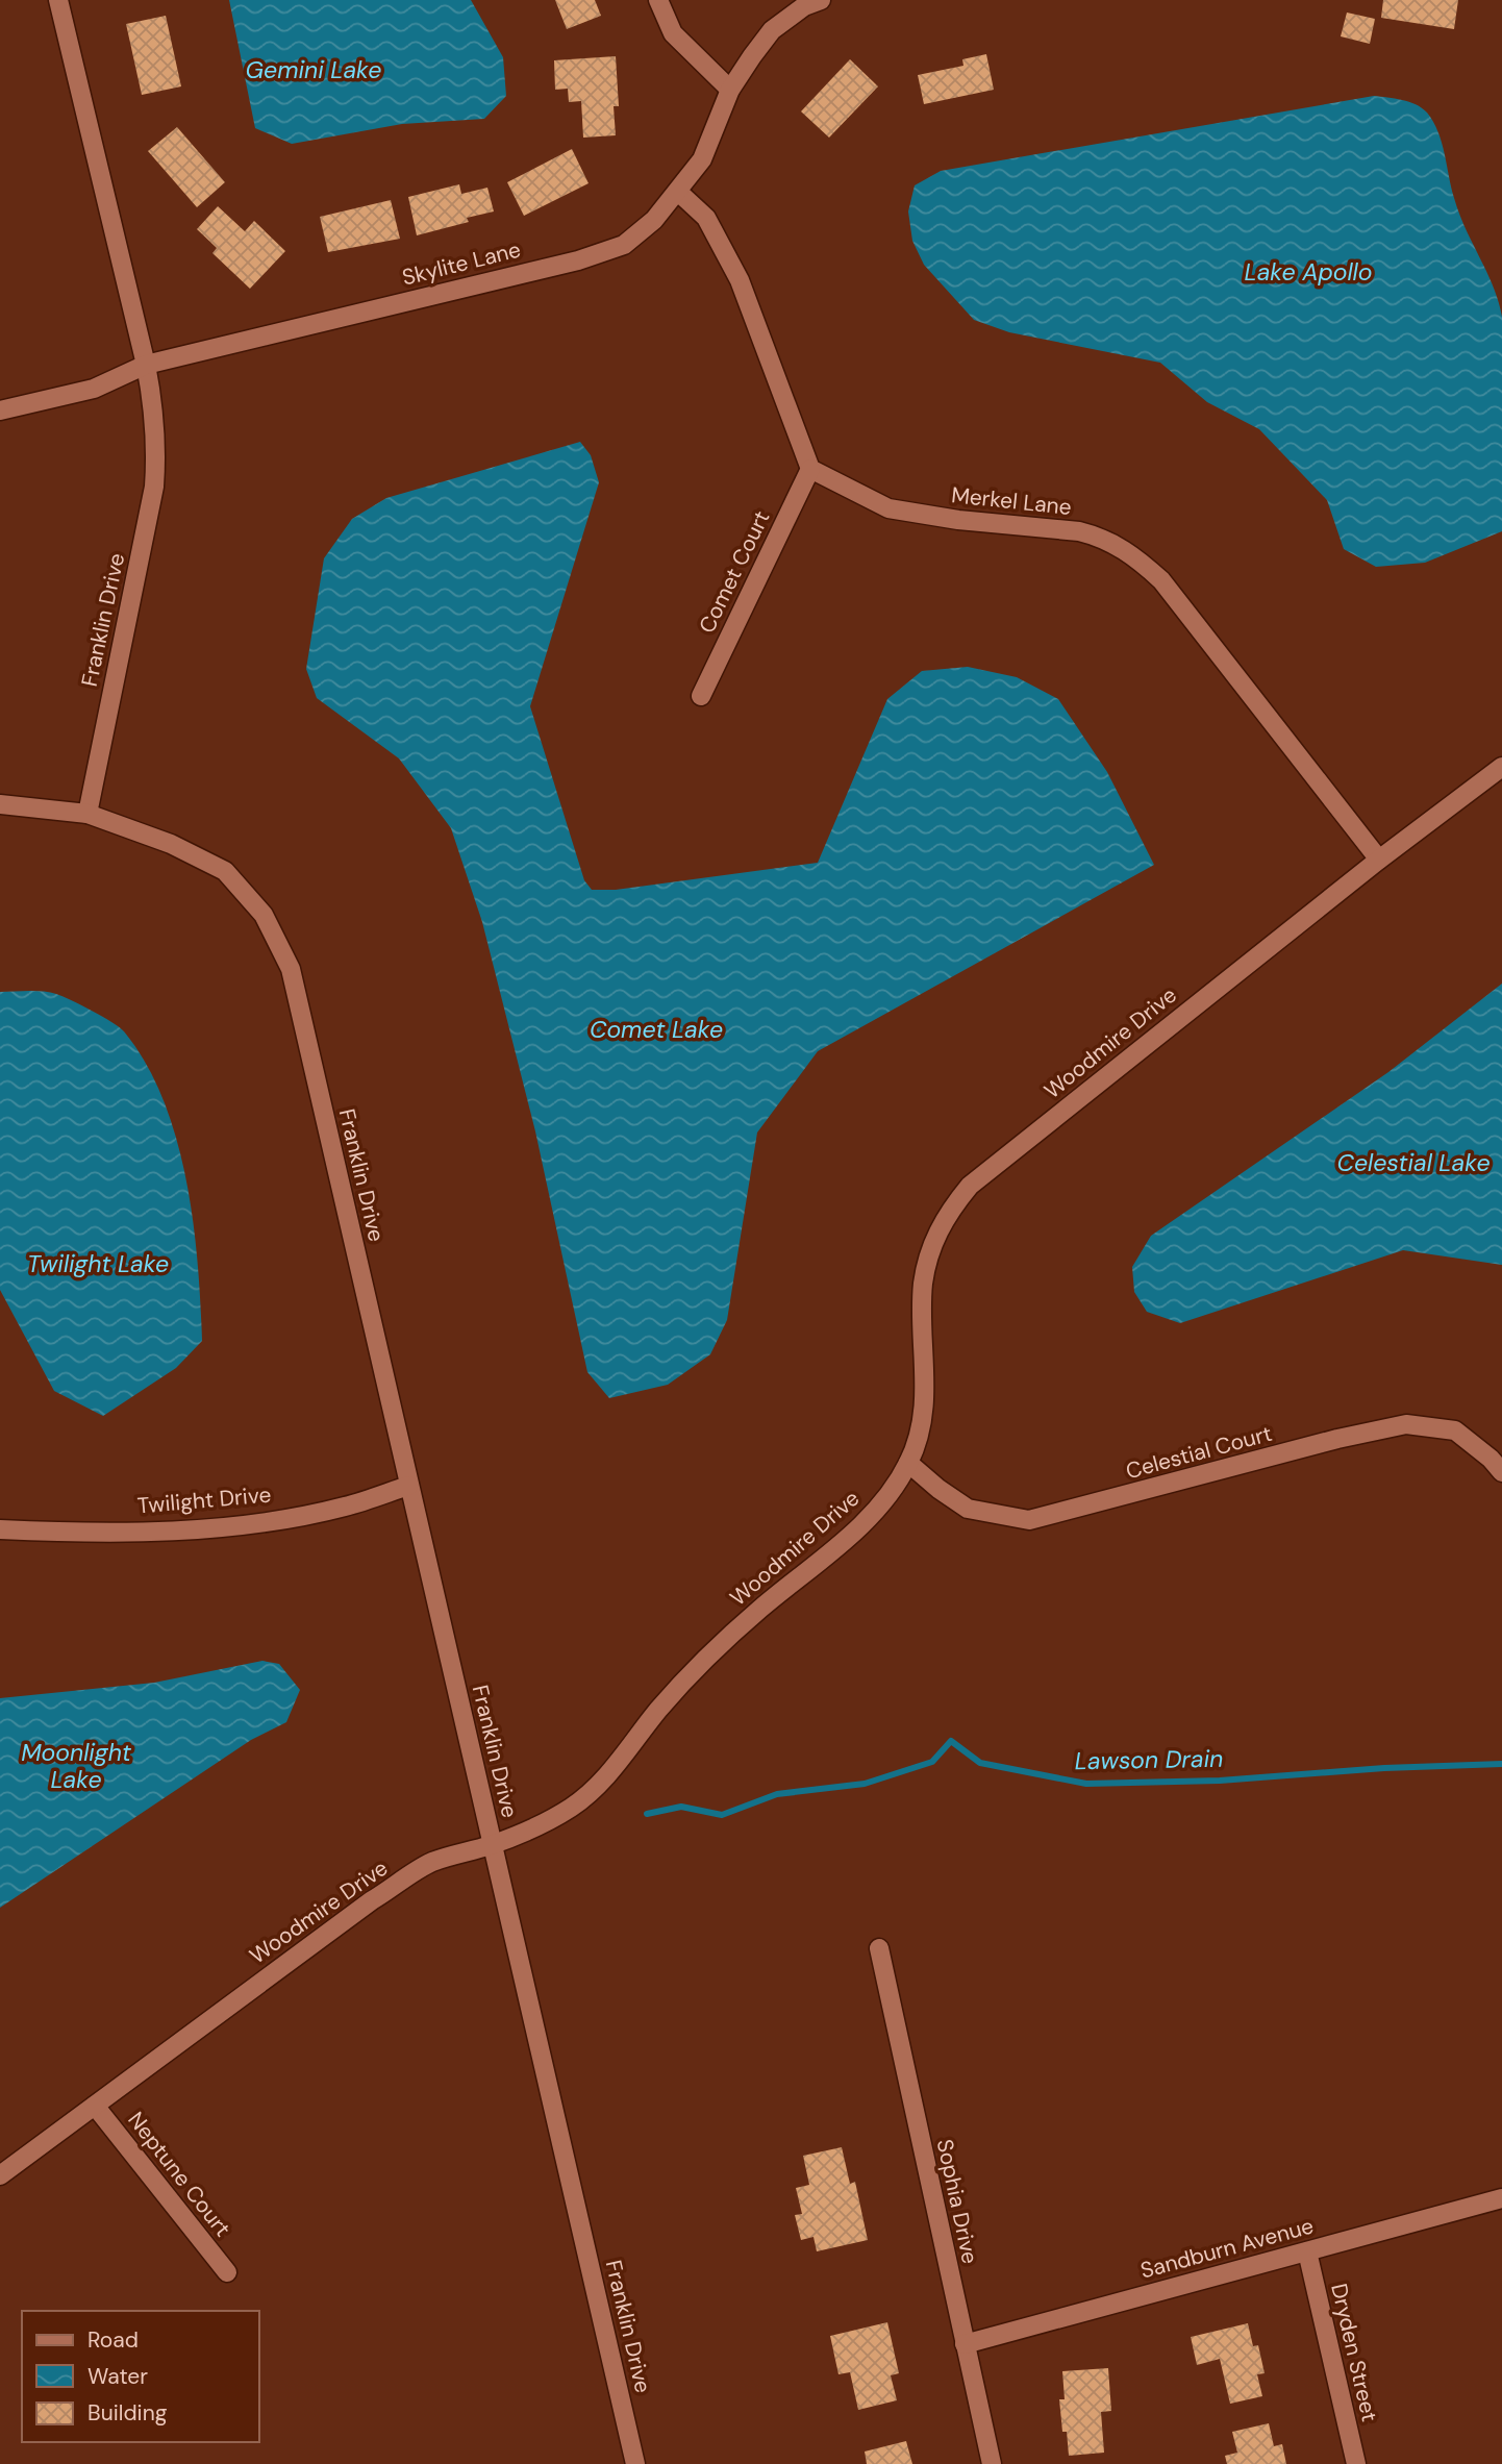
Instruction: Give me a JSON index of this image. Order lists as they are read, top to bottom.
{
  "streets": {
    "street": [
      "Skylite Lane",
      "Merkel Lane",
      "Comet Court",
      "Franklin Drive",
      "Woodmire Drive",
      "Celestial Court",
      "Twilight Drive",
      "Neptune Court",
      "Sophia Drive",
      "Sandburn Avenue",
      "Dryden Street"
    ]
  },
  "crossings": [
    ["Skylite Lane", "Franklin Drive"],
    ["Merkel Lane", "Comet Court"],
    ["Merkel Lane", "Woodmire Drive"],
    ["Franklin Drive", "Woodmire Drive"],
    ["Franklin Drive", "Twilight Drive"],
    ["Woodmire Drive", "Celestial Court"],
    ["Woodmire Drive", "Neptune Court"],
    ["Sophia Drive", "Sandburn Avenue"],
    ["Sandburn Avenue", "Dryden Street"]
  ],
  "water": [
    "Gemini Lake",
    "Lake Apollo",
    "Comet Lake",
    "Celestial Lake",
    "Twilight Lake",
    "Moonlight Lake",
    "Lawson Drain"
  ],
  "legend": ["Road", "Water", "Building"]
}
